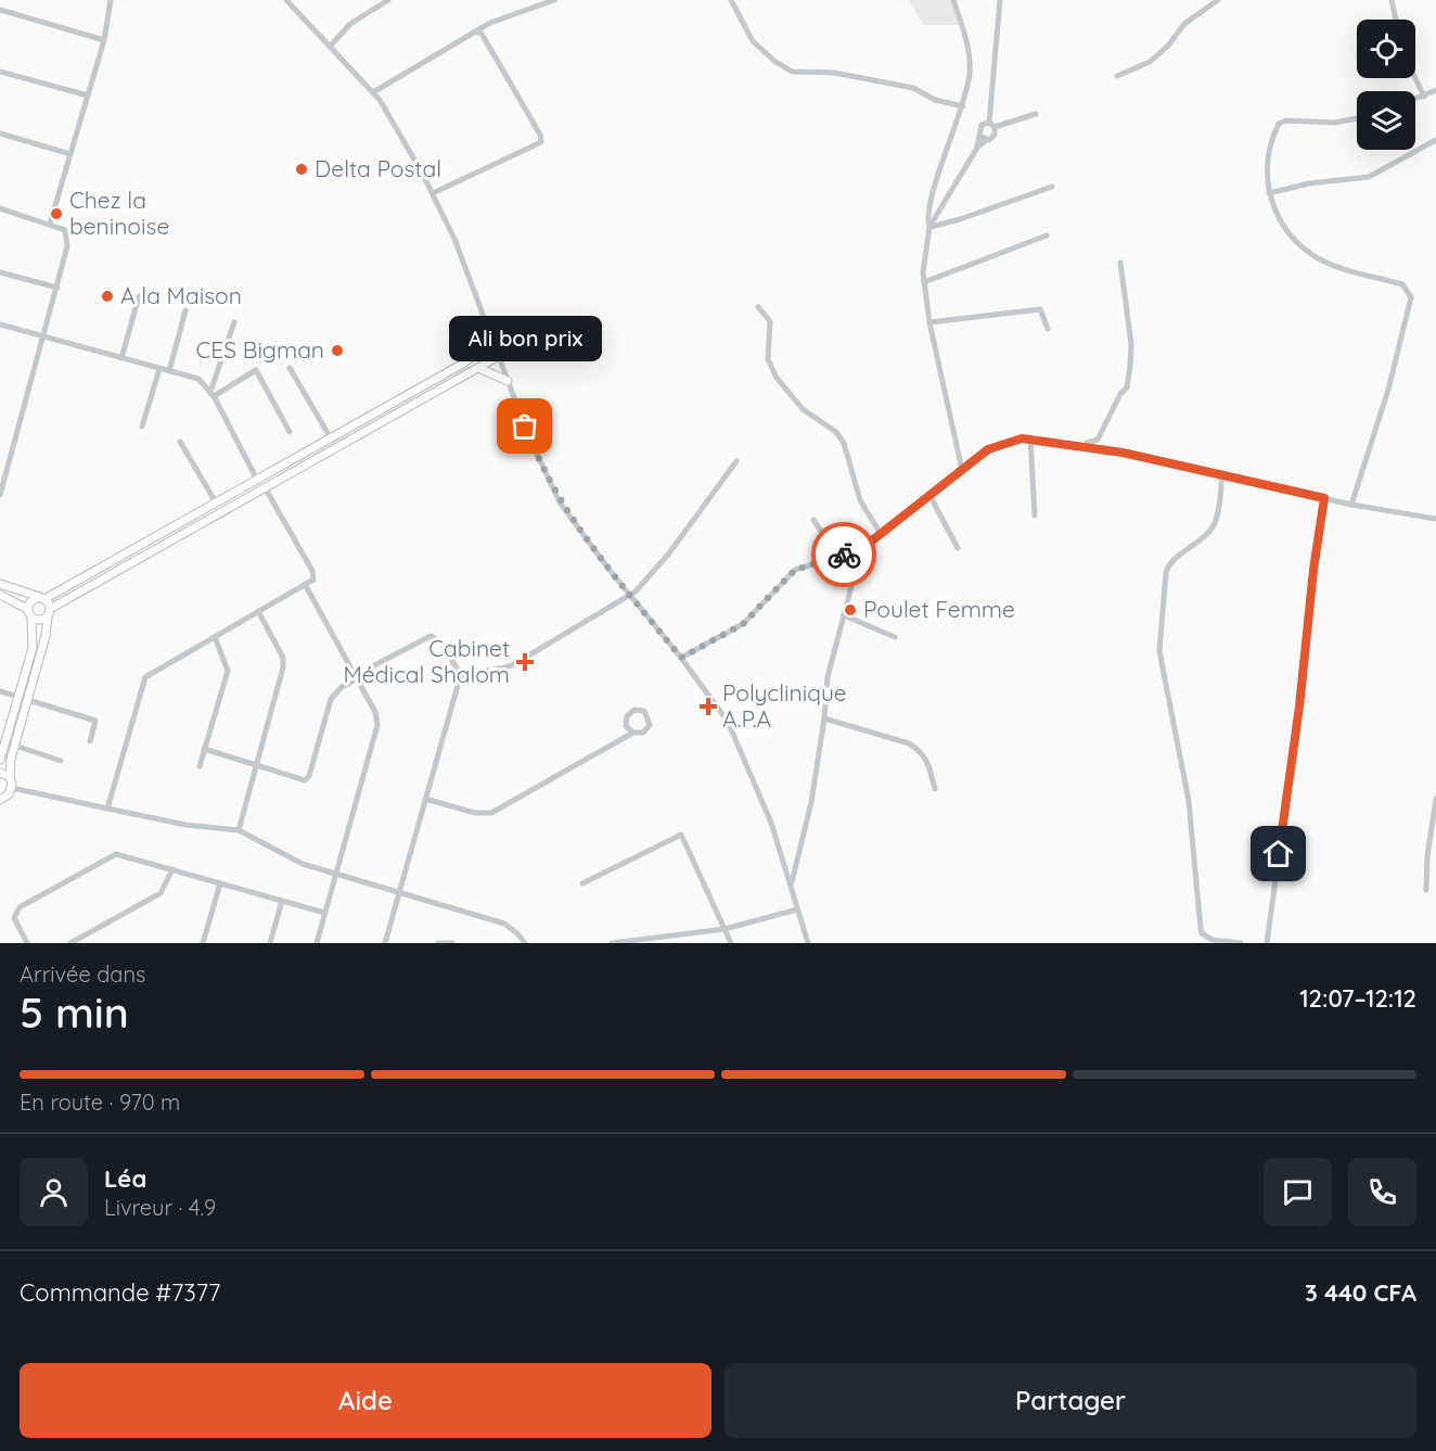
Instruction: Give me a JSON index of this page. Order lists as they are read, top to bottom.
{
  "places": {
    "other": [
      "Delta Postal",
      "Chez la beninoise",
      "A la Maison",
      "CES Bigman",
      "Ali bon prix",
      "Poulet Femme"
    ],
    "health": ["Cabinet Médical Shalom", "Polyclinique A.P.A"]
  },
  "page": {
    "bubble": "Ali bon prix",
    "heading": ["5 min", "Arrivée dans", "12:07–12:12"],
    "panel": [
      "Léa",
      "Livreur · 4.9",
      "Commande #7377",
      "3 440 CFA"
    ],
    "bar": "En route · 970 m",
    "buttons": ["Aide", "Partager"]
  }
}
